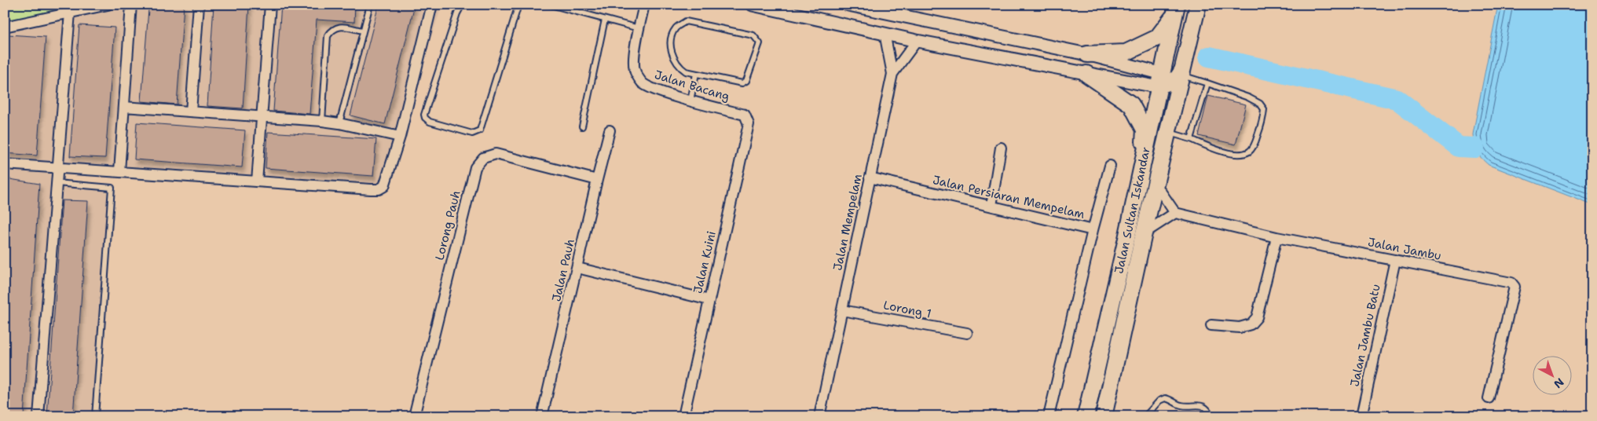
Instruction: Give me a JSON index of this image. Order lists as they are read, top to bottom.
{
  "streets": {
    "main road": ["Jalan Sultan Iskandar"],
    "street": [
      "Jalan Bacang",
      "Jalan Persiaran Mempelam",
      "Jalan Mempelam",
      "Lorong Pauh",
      "Jalan Jambu",
      "Jalan Kuini",
      "Jalan Pauh",
      "Lorong 1",
      "Jalan Jambu Batu"
    ]
  },
  "crossings": [
    ["Jalan Bacang", "Jalan Kuini"],
    ["Jalan Persiaran Mempelam", "Jalan Mempelam"],
    ["Jalan Mempelam", "Lorong 1"],
    ["Lorong Pauh", "Jalan Pauh"],
    ["Jalan Jambu", "Jalan Jambu Batu"]
  ],
  "north": "bottom right"
}
